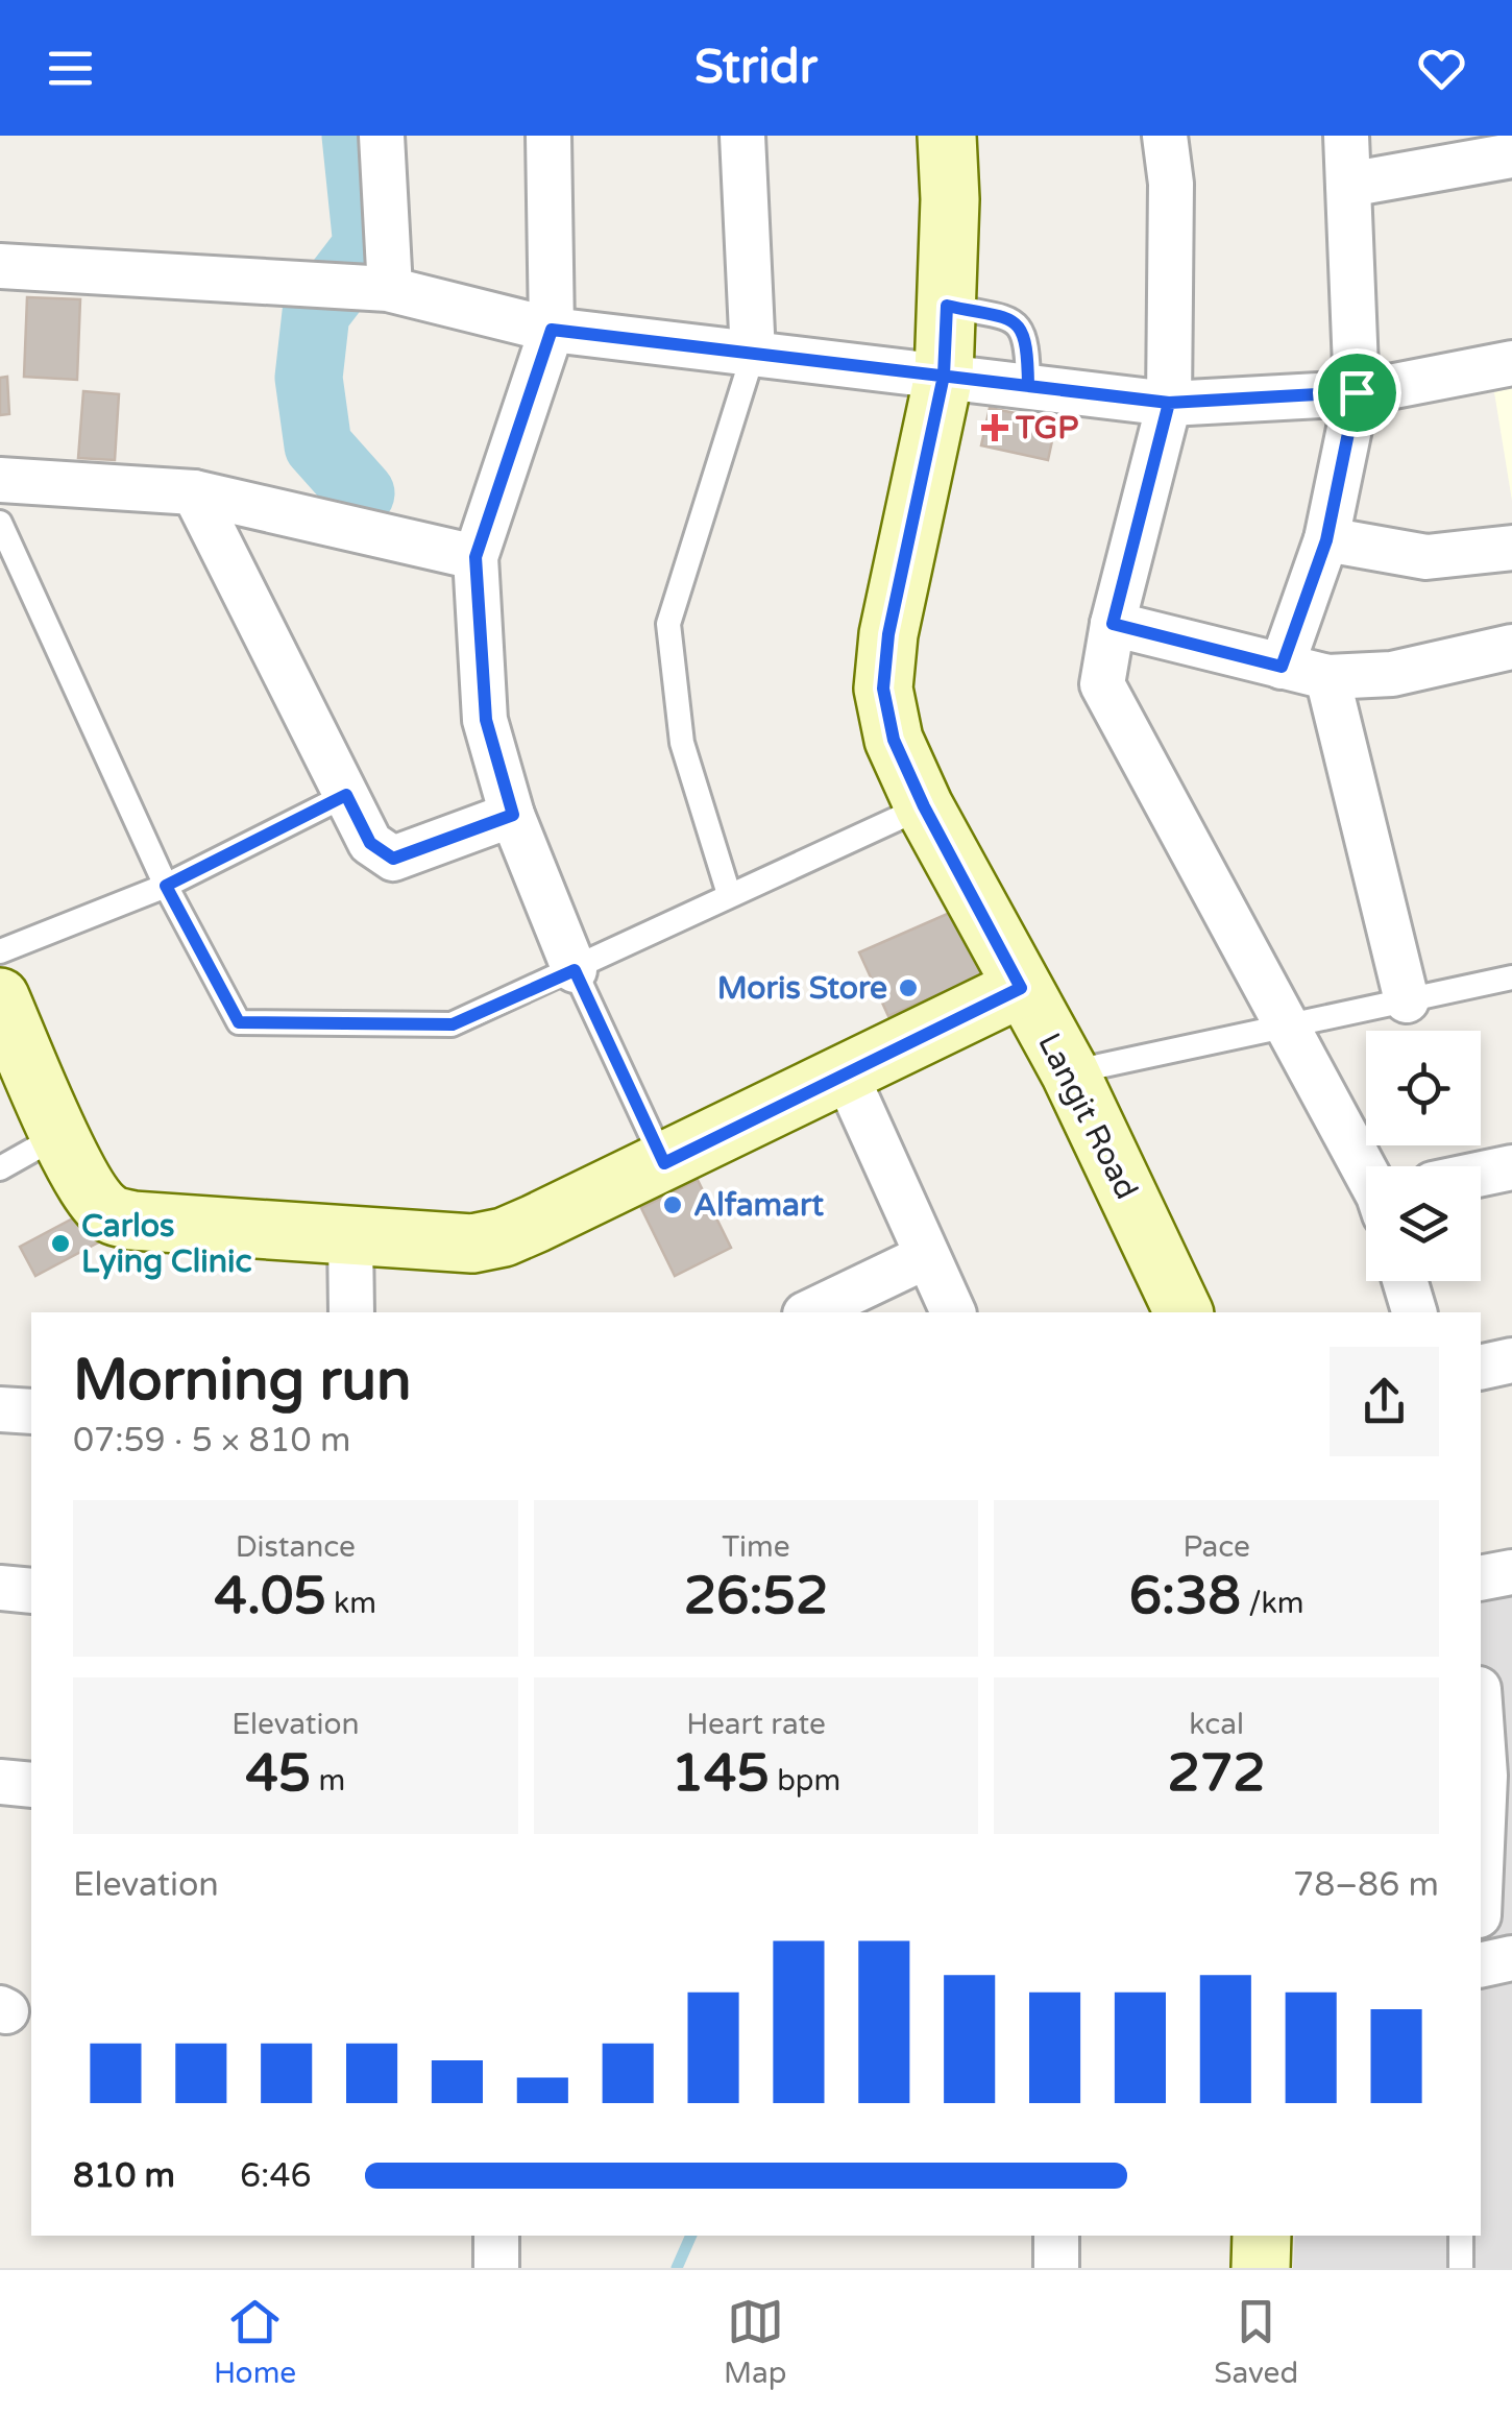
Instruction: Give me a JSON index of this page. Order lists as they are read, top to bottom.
{
  "streets": {
    "main road": ["Langit Road"]
  },
  "places": {
    "health": ["TGP"],
    "other": ["Moris Store", "Alfamart", "Carlos Lying Clinic"]
  },
  "page": {
    "header": "Stridr",
    "heading": ["Morning run", "07:59 · 5 × 810 m"],
    "stats": [
      ["Distance", "4.05 km"],
      ["Time", "26:52"],
      ["Pace", "6:38 /km"],
      ["Elevation", "45 m"],
      ["Heart rate", "145 bpm"],
      ["kcal", "272"]
    ],
    "chart": ["Elevation", "78–86 m"],
    "list": [
      {
        "name": "810 m",
        "note": "6:46"
      }
    ],
    "tabs": ["Home", "Map", "Saved"]
  }
}
